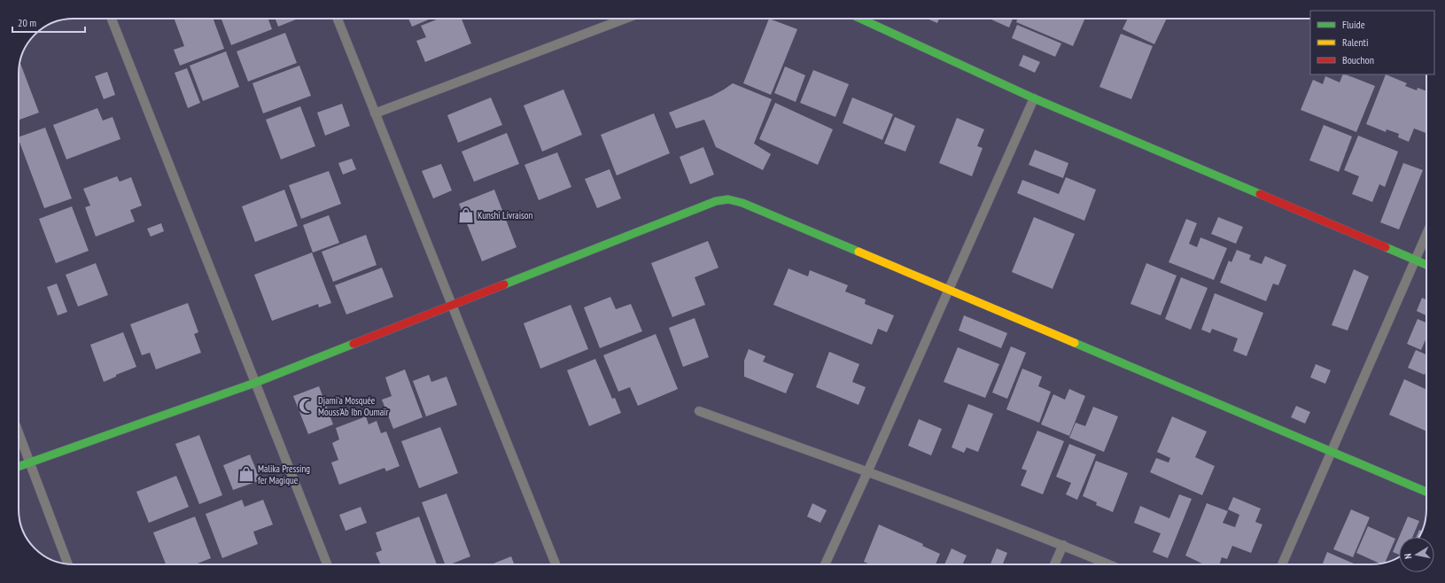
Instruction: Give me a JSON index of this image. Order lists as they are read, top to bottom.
{
  "places": {
    "shop": ["Kunshi Livraison", "Malika Pressing fer Magique"],
    "mosque": ["Djami'a Mosquée Mouss'Ab Ibn Oumaïr"]
  },
  "legend": ["Fluide", "Ralenti", "Bouchon"],
  "scale_bar": "20 m",
  "north": "left"
}
